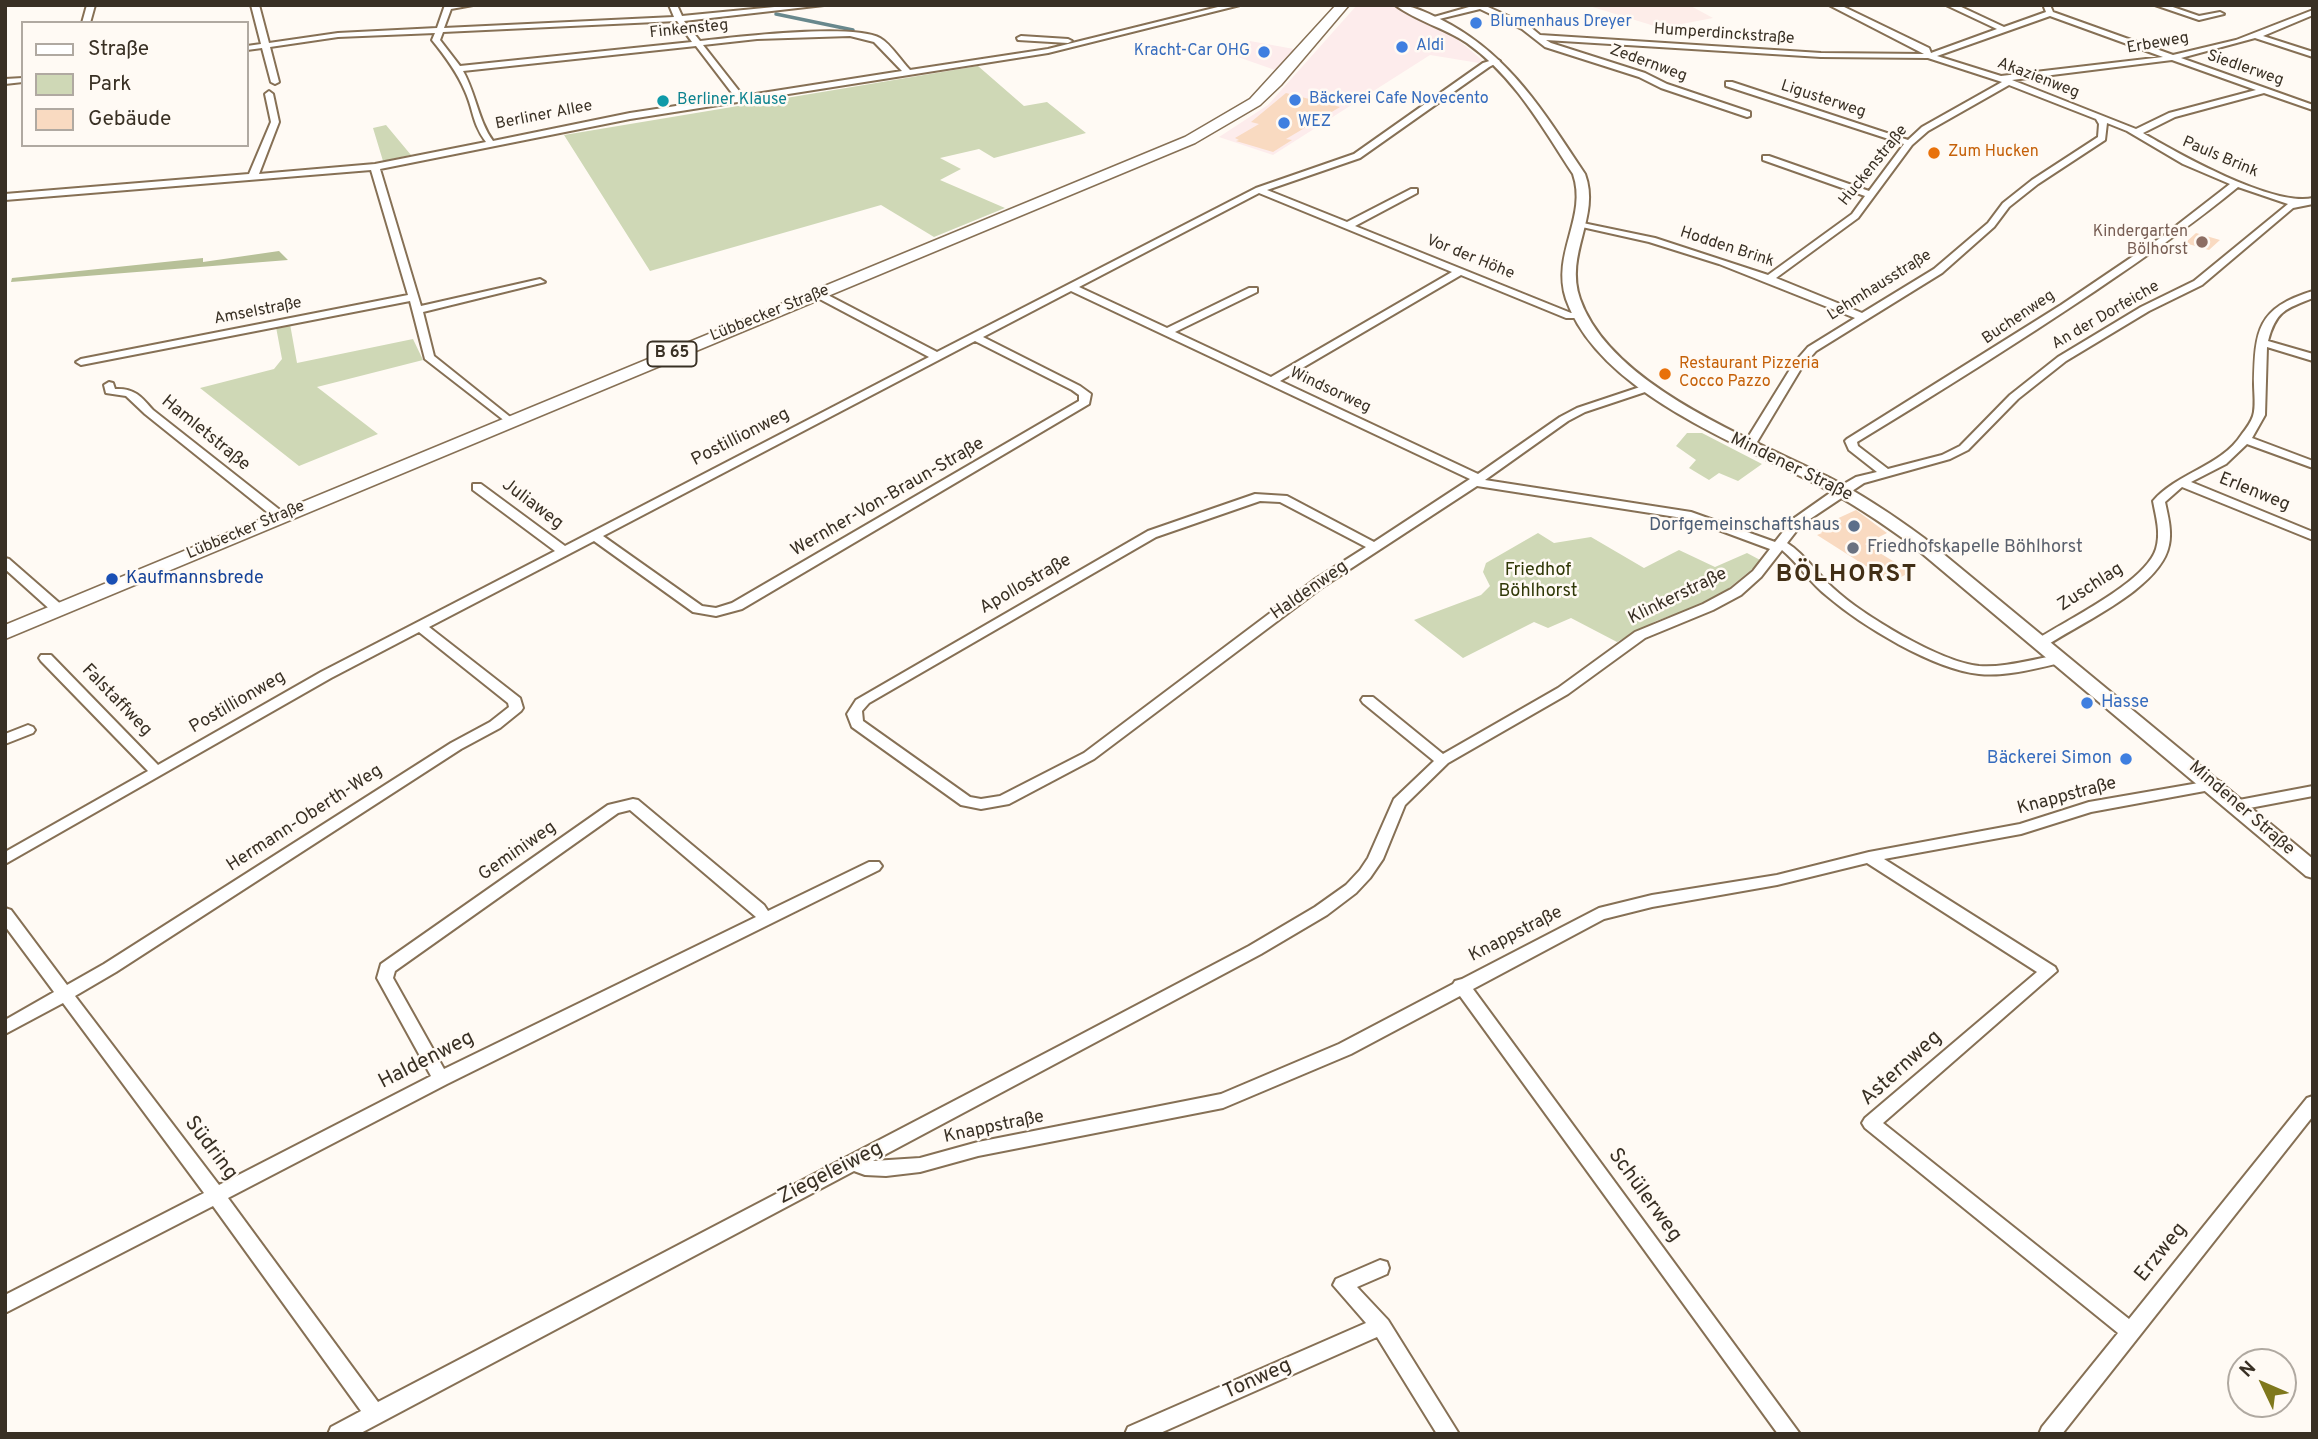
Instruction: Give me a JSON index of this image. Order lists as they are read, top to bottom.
{
  "streets": {
    "main road": ["Lübbecker Straße", "B 65"],
    "street": [
      "Finkensteg",
      "Humperdinckstraße",
      "Erbeweg",
      "Zedernweg",
      "Siedlerweg",
      "Akazienweg",
      "Ligusterweg",
      "Berliner Allee",
      "Pauls Brink",
      "Huckenstraße",
      "Hodden Brink",
      "Vor der Höhe",
      "Lehmhausstraße",
      "Amselstraße",
      "An der Dorfeiche",
      "Buchenweg",
      "Windsorweg",
      "Hamletstraße",
      "Postillionweg",
      "Mindener Straße",
      "Erlenweg",
      "Wernher-Von-Braun-Straße",
      "Juliaweg",
      "Apollostraße",
      "Zuschlag",
      "Haldenweg",
      "Klinkerstraße",
      "Falstaffweg",
      "Knappstraße",
      "Hermann-Oberth-Weg",
      "Geminiweg",
      "Asternweg",
      "Südring",
      "Ziegeleiweg",
      "Schülerweg",
      "Erzweg",
      "Tonweg"
    ]
  },
  "crossings": [
    ["Finkensteg", "Berliner Allee"],
    ["Humperdinckstraße", "Zedernweg"],
    ["Humperdinckstraße", "Siedlerweg"],
    ["Humperdinckstraße", "Akazienweg"],
    ["Erbeweg", "Siedlerweg"],
    ["Erbeweg", "Akazienweg"],
    ["Erbeweg", "Huckenstraße"],
    ["Siedlerweg", "Akazienweg"],
    ["Akazienweg", "Pauls Brink"],
    ["Akazienweg", "Huckenstraße"],
    ["Akazienweg", "Lehmhausstraße"],
    ["Ligusterweg", "Huckenstraße"],
    ["Pauls Brink", "An der Dorfeiche"],
    ["Pauls Brink", "Buchenweg"],
    ["Huckenstraße", "Hodden Brink"],
    ["Hodden Brink", "Lehmhausstraße"],
    ["Hodden Brink", "Mindener Straße"],
    ["Vor der Höhe", "Postillionweg"],
    ["Vor der Höhe", "Mindener Straße"],
    ["Lehmhausstraße", "Mindener Straße"],
    ["Lübbecker Straße", "Hamletstraße"],
    ["An der Dorfeiche", "Buchenweg"],
    ["An der Dorfeiche", "Mindener Straße"],
    ["An der Dorfeiche", "Klinkerstraße"],
    ["Windsorweg", "Postillionweg"],
    ["Windsorweg", "Haldenweg"],
    ["Windsorweg", "Klinkerstraße"],
    ["Postillionweg", "Mindener Straße"],
    ["Postillionweg", "Wernher-Von-Braun-Straße"],
    ["Postillionweg", "Juliaweg"],
    ["Postillionweg", "Falstaffweg"],
    ["Postillionweg", "Hermann-Oberth-Weg"],
    ["Mindener Straße", "Zuschlag"],
    ["Mindener Straße", "Haldenweg"],
    ["Mindener Straße", "Klinkerstraße"],
    ["Mindener Straße", "Knappstraße"],
    ["Erlenweg", "Zuschlag"],
    ["Apollostraße", "Haldenweg"],
    ["Haldenweg", "Geminiweg"],
    ["Haldenweg", "Südring"],
    ["Klinkerstraße", "Ziegeleiweg"],
    ["Knappstraße", "Asternweg"],
    ["Knappstraße", "Ziegeleiweg"],
    ["Knappstraße", "Schülerweg"],
    ["Hermann-Oberth-Weg", "Südring"],
    ["Asternweg", "Erzweg"],
    ["Südring", "Ziegeleiweg"]
  ],
  "districts": ["BÖLHORST"],
  "parks": ["Friedhof Böhlhorst"],
  "places": [
    "Blumenhaus Dreyer",
    "Aldi",
    "Kracht-Car OHG",
    "Bäckerei Cafe Novecento",
    "Berliner Klause",
    "WEZ",
    "Zum Hucken",
    "Kindergarten Bölhorst",
    "Restaurant Pizzeria Cocco Pazzo",
    "Dorfgemeinschaftshaus",
    "Friedhofskapelle Böhlhorst",
    "Kaufmannsbrede",
    "Hasse",
    "Bäckerei Simon"
  ],
  "legend": ["Straße", "Park", "Gebäude"],
  "north": "top left"
}
